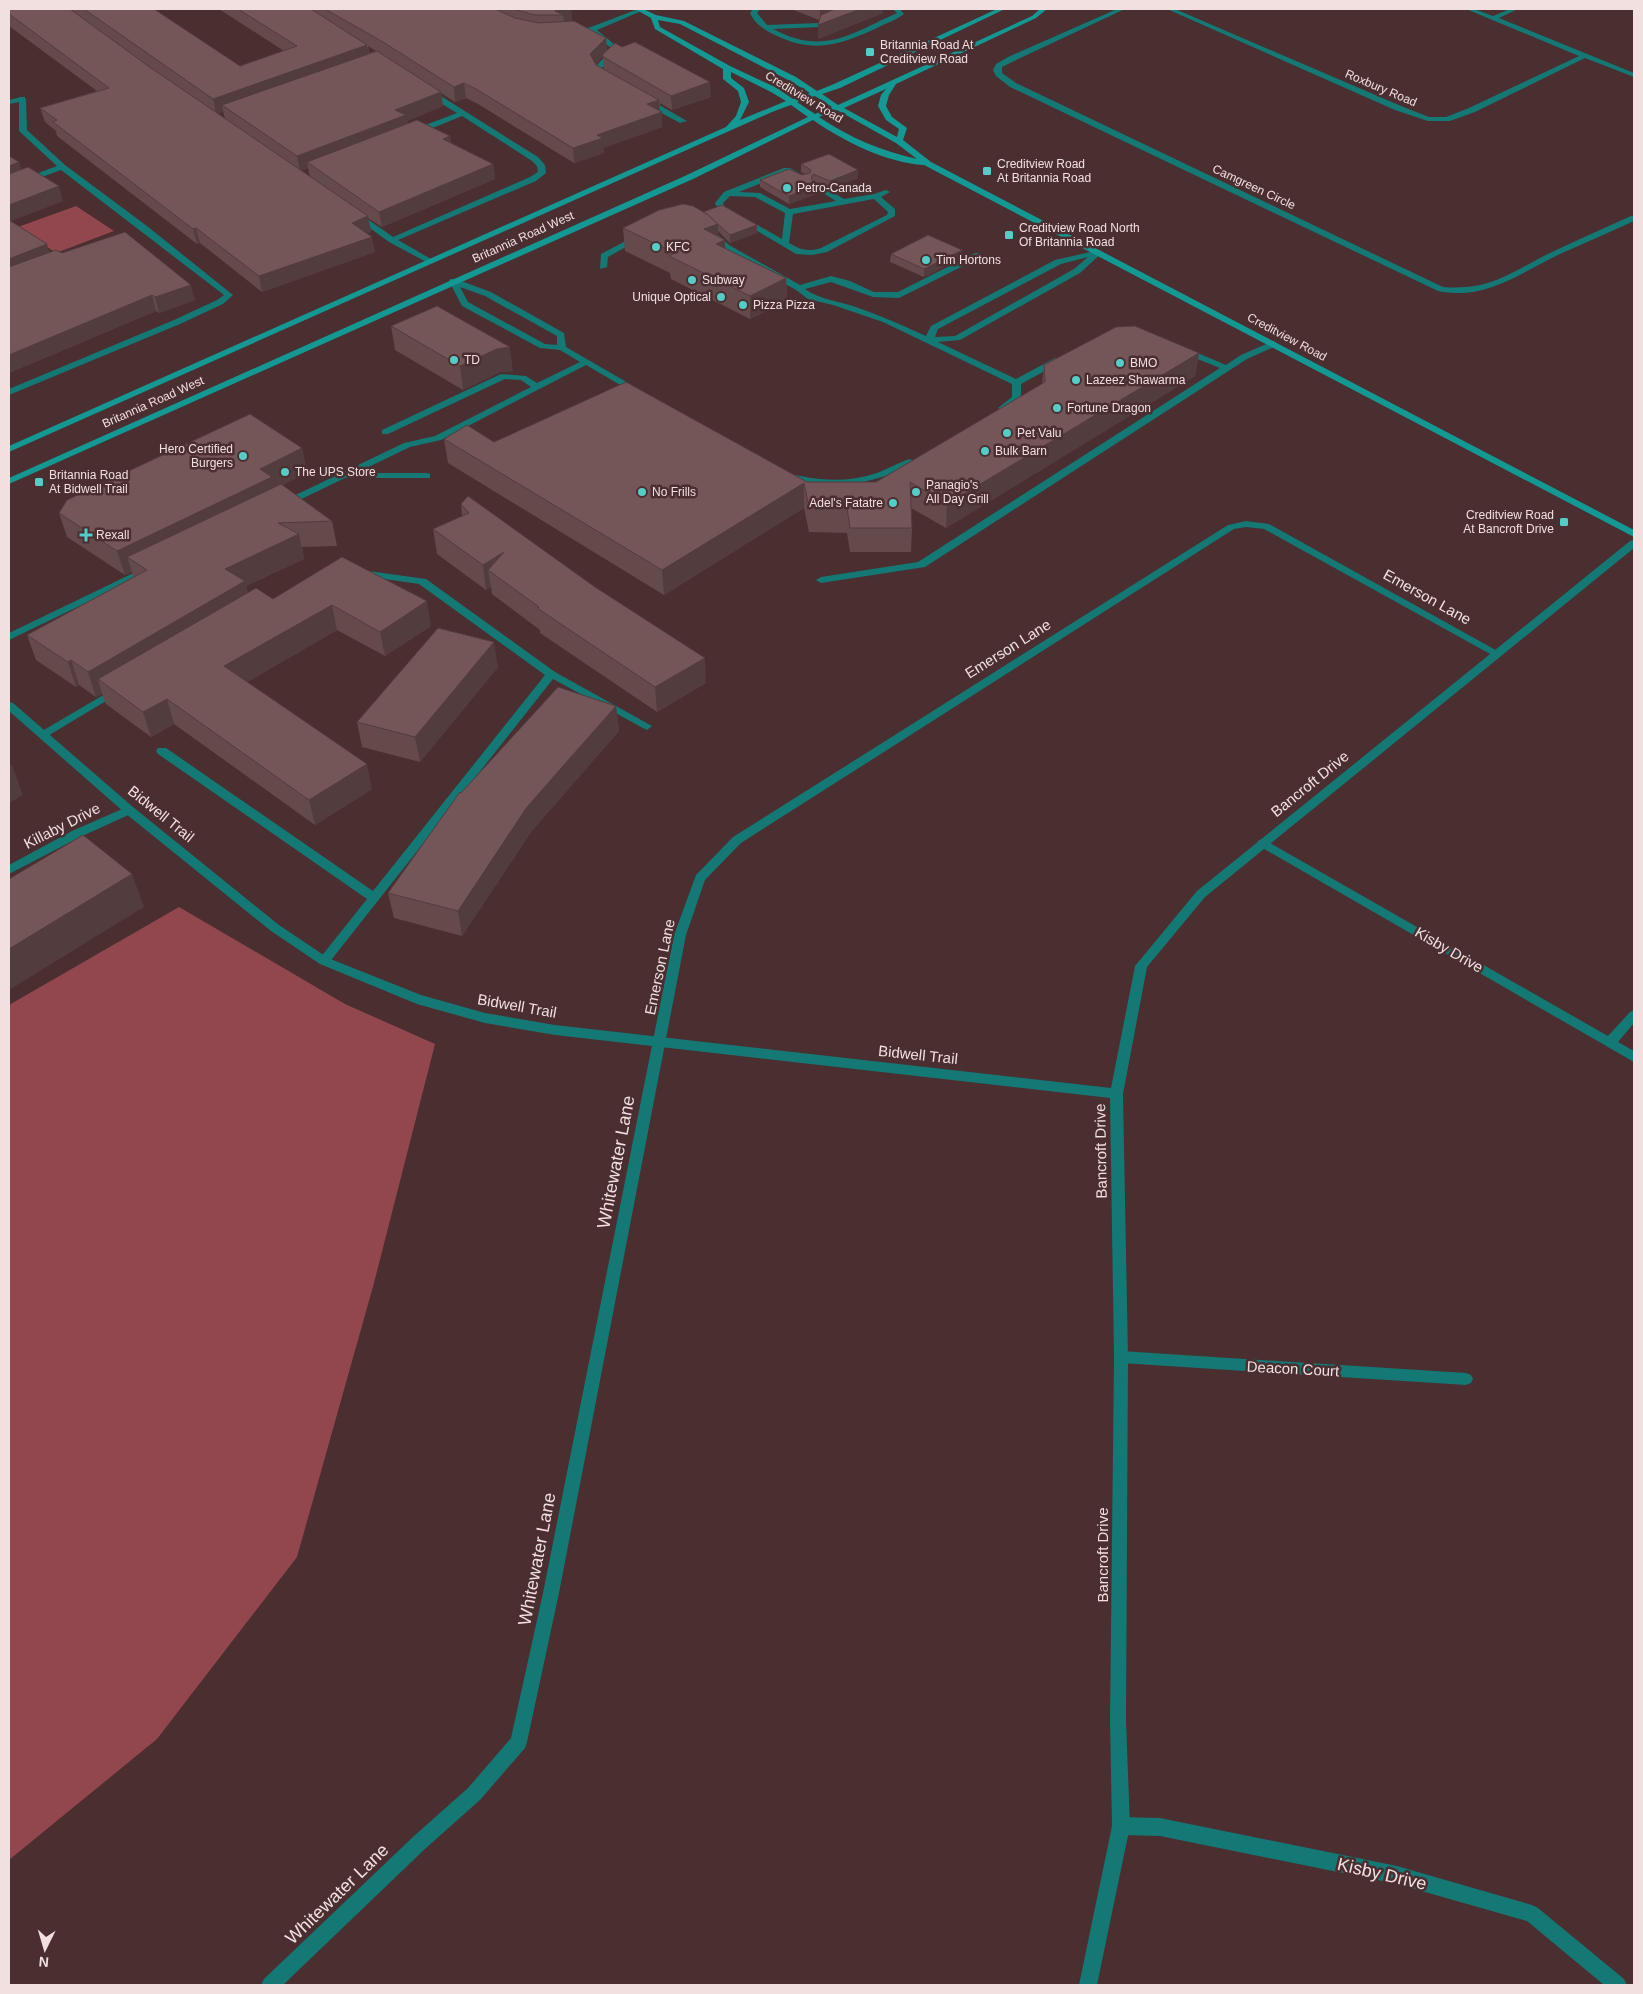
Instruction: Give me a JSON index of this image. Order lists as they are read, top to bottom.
{
  "streets": {
    "main road": ["Creditview Road", "Britannia Road West"],
    "street": [
      "Roxbury Road",
      "Camgreen Circle",
      "Emerson Lane",
      "Bancroft Drive",
      "Bidwell Trail",
      "Killaby Drive",
      "Kisby Drive",
      "Whitewater Lane",
      "Deacon Court"
    ]
  },
  "crossings": [
    ["Creditview Road", "Britannia Road West"],
    ["Emerson Lane", "Bancroft Drive"],
    ["Emerson Lane", "Bidwell Trail"],
    ["Emerson Lane", "Whitewater Lane"],
    ["Bancroft Drive", "Bidwell Trail"],
    ["Bancroft Drive", "Kisby Drive"],
    ["Bancroft Drive", "Deacon Court"],
    ["Bidwell Trail", "Killaby Drive"],
    ["Bidwell Trail", "Whitewater Lane"]
  ],
  "places": {
    "transit": [
      "Britannia Road At Creditview Road",
      "Creditview Road At Britannia Road",
      "Creditview Road North Of Britannia Road",
      "Britannia Road At Bidwell Trail",
      "Creditview Road At Bancroft Drive"
    ],
    "other": [
      "Petro-Canada",
      "KFC",
      "Tim Hortons",
      "Subway",
      "Unique Optical",
      "Pizza Pizza",
      "TD",
      "BMO",
      "Lazeez Shawarma",
      "Fortune Dragon",
      "Pet Valu",
      "Bulk Barn",
      "Hero Certified Burgers",
      "The UPS Store",
      "No Frills",
      "Panagio's All Day Grill",
      "Adel's Fatatre"
    ],
    "health": ["Rexall"]
  },
  "north": "bottom"
}
